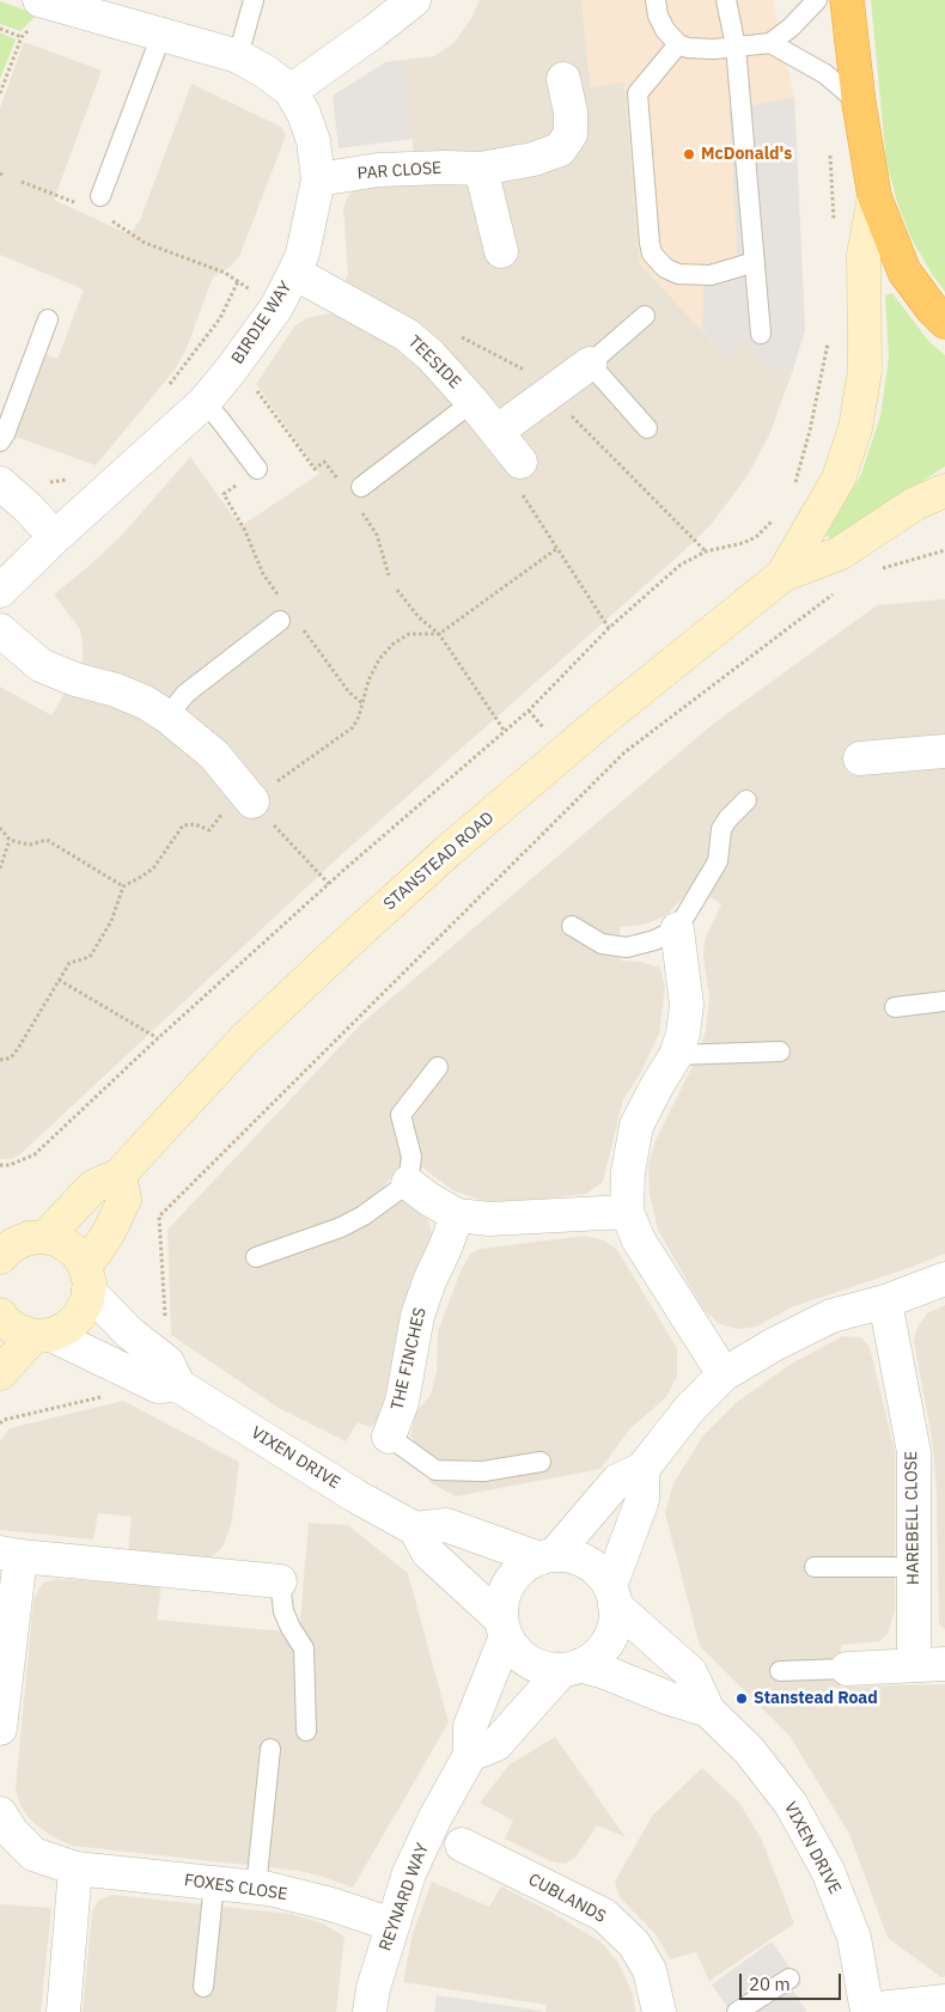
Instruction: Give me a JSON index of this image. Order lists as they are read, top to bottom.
{
  "streets": {
    "main road": ["STANSTEAD ROAD"],
    "street": [
      "PAR CLOSE",
      "BIRDIE WAY",
      "TEESIDE",
      "THE FINCHES",
      "VIXEN DRIVE",
      "HAREBELL CLOSE",
      "FOXES CLOSE",
      "REYNARD WAY",
      "CUBLANDS"
    ]
  },
  "crossings": [
    ["PAR CLOSE", "BIRDIE WAY"],
    ["BIRDIE WAY", "TEESIDE"],
    ["VIXEN DRIVE", "REYNARD WAY"],
    ["FOXES CLOSE", "REYNARD WAY"]
  ],
  "places": ["McDonald's", "Stanstead Road"],
  "scale_bar": "20 m"
}
